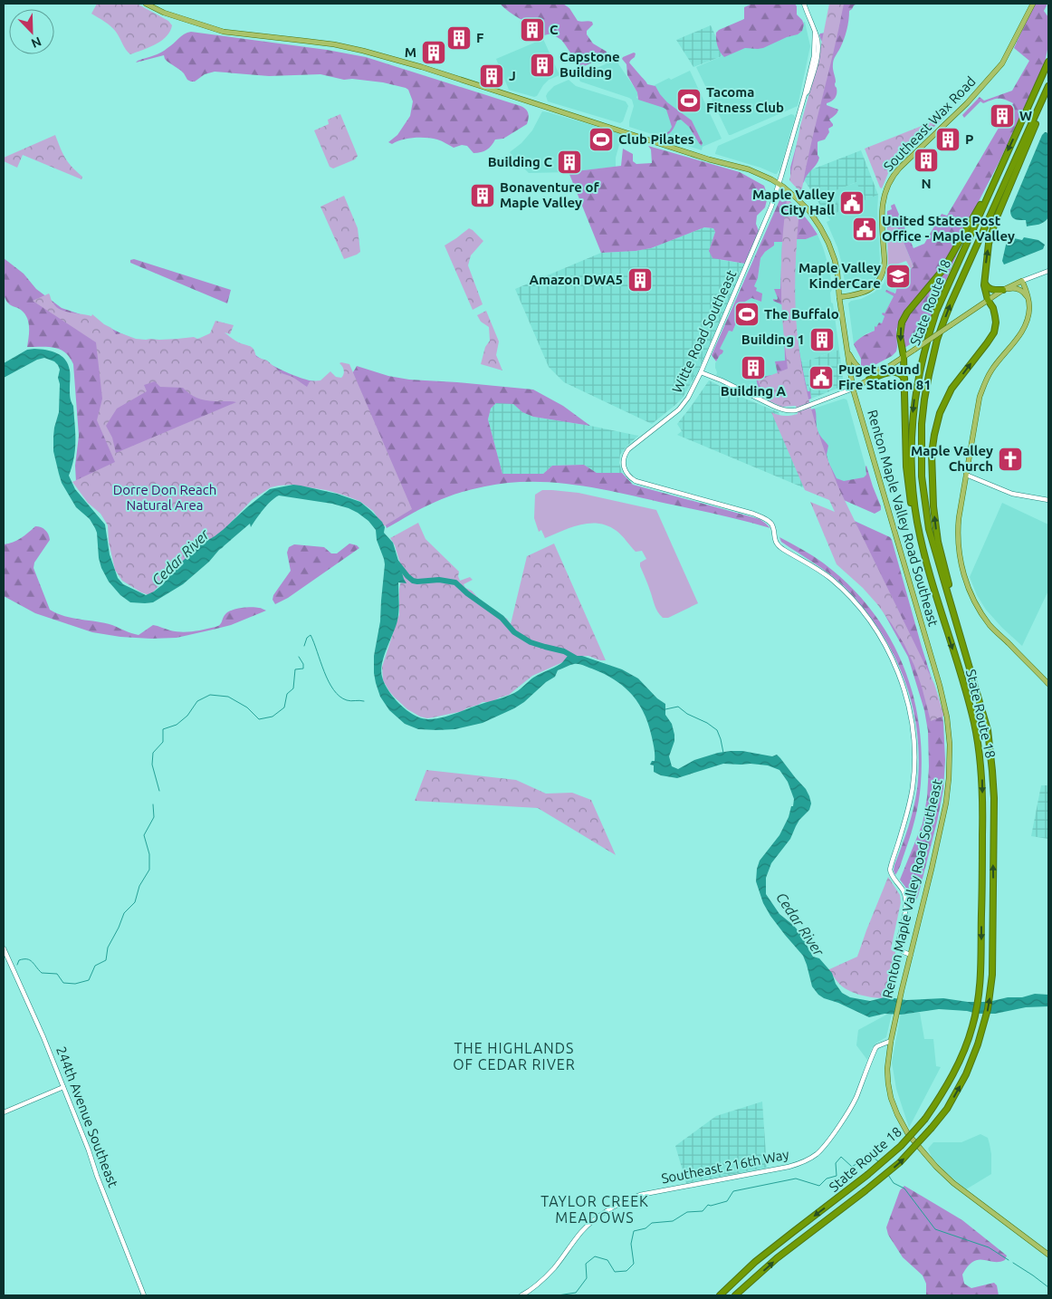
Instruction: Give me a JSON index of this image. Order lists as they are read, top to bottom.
{
  "streets": {
    "highway": ["State Route 18"],
    "main road": ["Southeast Wax Road", "Renton Maple Valley Road Southeast"],
    "street": ["Witte Road Southeast", "244th Avenue Southeast", "Southeast 216th Way"]
  },
  "crossings": [
    ["Southeast Wax Road", "Renton Maple Valley Road Southeast"],
    ["Witte Road Southeast", "Renton Maple Valley Road Southeast"],
    ["Renton Maple Valley Road Southeast", "Southeast 216th Way"]
  ],
  "districts": ["THE HIGHLANDS OF CEDAR RIVER", "TAYLOR CREEK MEADOWS"],
  "water": ["Cedar River"],
  "parks": ["Dorre Don Reach Natural Area"],
  "places": {
    "building": [
      "C",
      "F",
      "M",
      "Capstone Building",
      "J",
      "W",
      "P",
      "N",
      "Building C",
      "Bonaventure of Maple Valley",
      "Amazon DWA5",
      "Building 1",
      "Building A"
    ],
    "sports": ["Tacoma Fitness Club", "Club Pilates", "The Buffalo"],
    "public building": ["Maple Valley City Hall", "United States Post Office - Maple Valley", "Puget Sound Fire Station 81"],
    "school or university": ["Maple Valley KinderCare"],
    "church": ["Maple Valley Church"]
  },
  "north": "bottom right"
}
